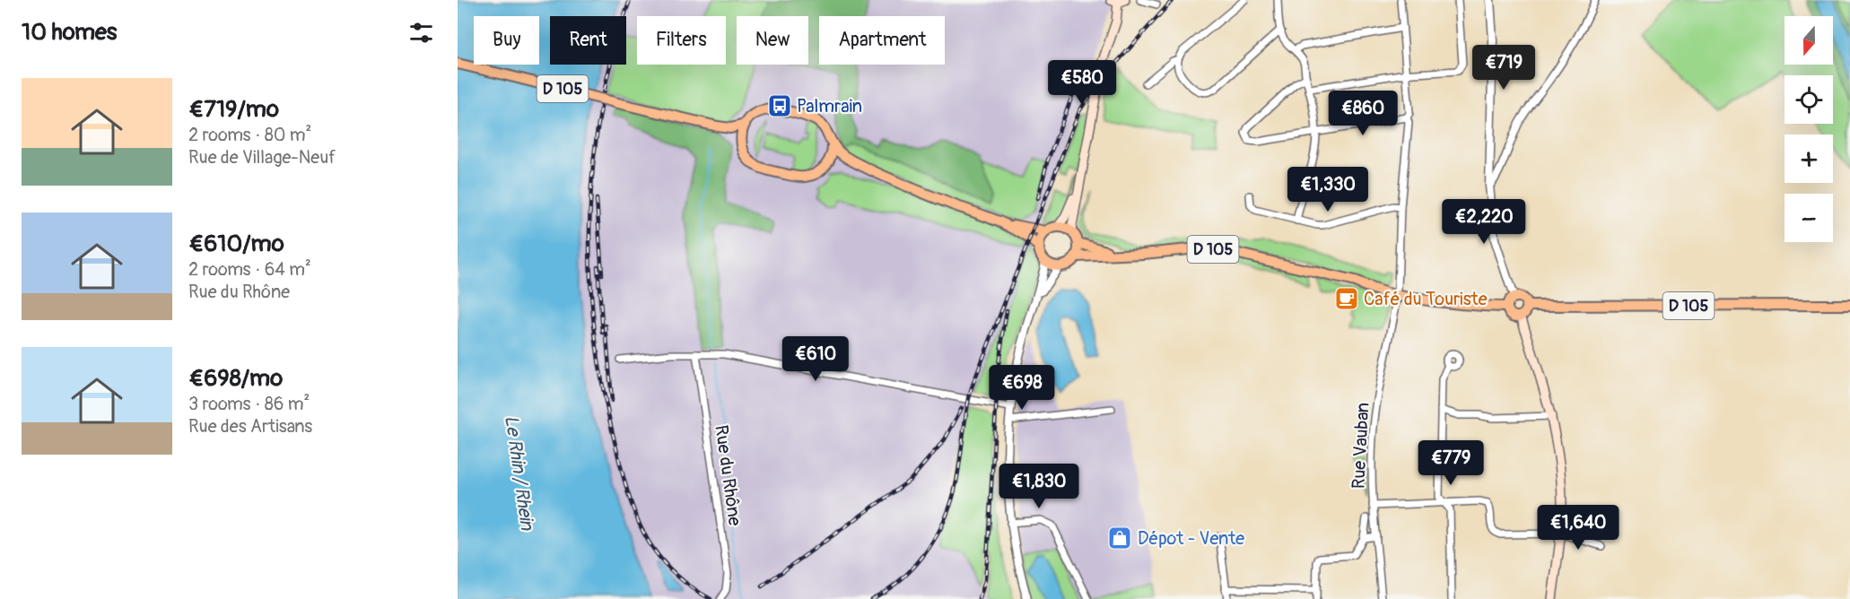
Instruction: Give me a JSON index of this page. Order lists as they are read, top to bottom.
{
  "streets": {
    "main road": ["D 105"],
    "street": ["Rue Vauban", "Rue du Rhône"]
  },
  "crossings": [
    ["D 105", "Rue Vauban"]
  ],
  "water": ["Le Rhin / Rhein"],
  "places": {
    "bus stop": ["Palmrain"],
    "cafe": ["Café du Touriste"],
    "shop": ["Dépot - Vente"]
  },
  "north": "bottom",
  "page": {
    "heading": "10 homes",
    "map_buttons": ["+", "−"],
    "chip": [
      "Buy",
      "Rent",
      "Filters",
      "New",
      "Apartment"
    ],
    "price": [
      "€719",
      "€580",
      "€860",
      "€1,330",
      "€2,220",
      "€610",
      "€698",
      "€779",
      "€1,830",
      "€1,640"
    ],
    "list": [
      {
        "name": "€719/mo",
        "note": "2 rooms · 80 m² · Rue de Village-Neuf"
      },
      {
        "name": "€610/mo",
        "note": "2 rooms · 64 m² · Rue du Rhône"
      },
      {
        "name": "€698/mo",
        "note": "3 rooms · 86 m² · Rue des Artisans"
      }
    ]
  }
}
